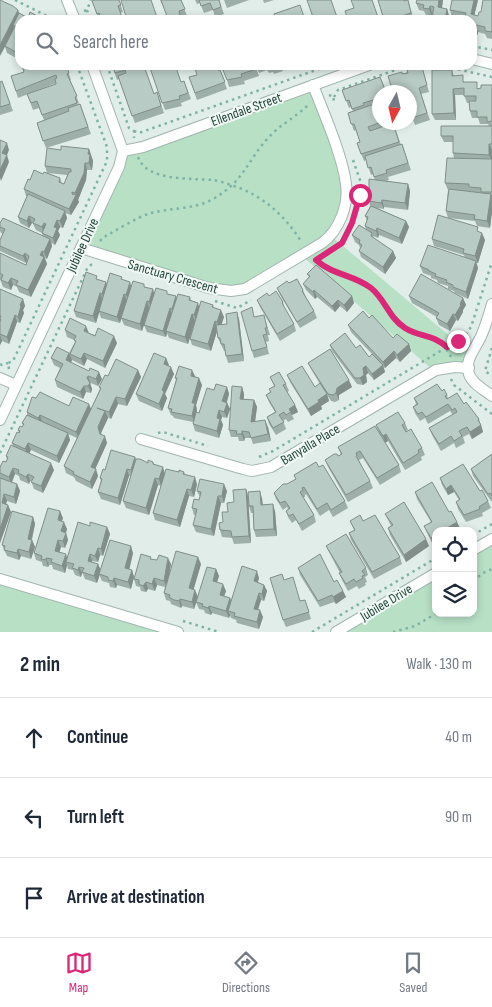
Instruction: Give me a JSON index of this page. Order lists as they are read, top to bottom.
{
  "streets": {
    "street": [
      "Ellendale Street",
      "Jubilee Drive",
      "Sanctuary Crescent",
      "Banyalla Place"
    ]
  },
  "crossings": [
    ["Ellendale Street", "Jubilee Drive"],
    ["Ellendale Street", "Sanctuary Crescent"],
    ["Jubilee Drive", "Sanctuary Crescent"]
  ],
  "north": "bottom",
  "page": {
    "search": "Search here",
    "heading": ["2 min", "Walk · 130 m"],
    "list": [
      ["Continue", "40 m"],
      ["Turn left", "90 m"],
      "Arrive at destination"
    ],
    "nav": ["Map", "Directions", "Saved"]
  }
}
